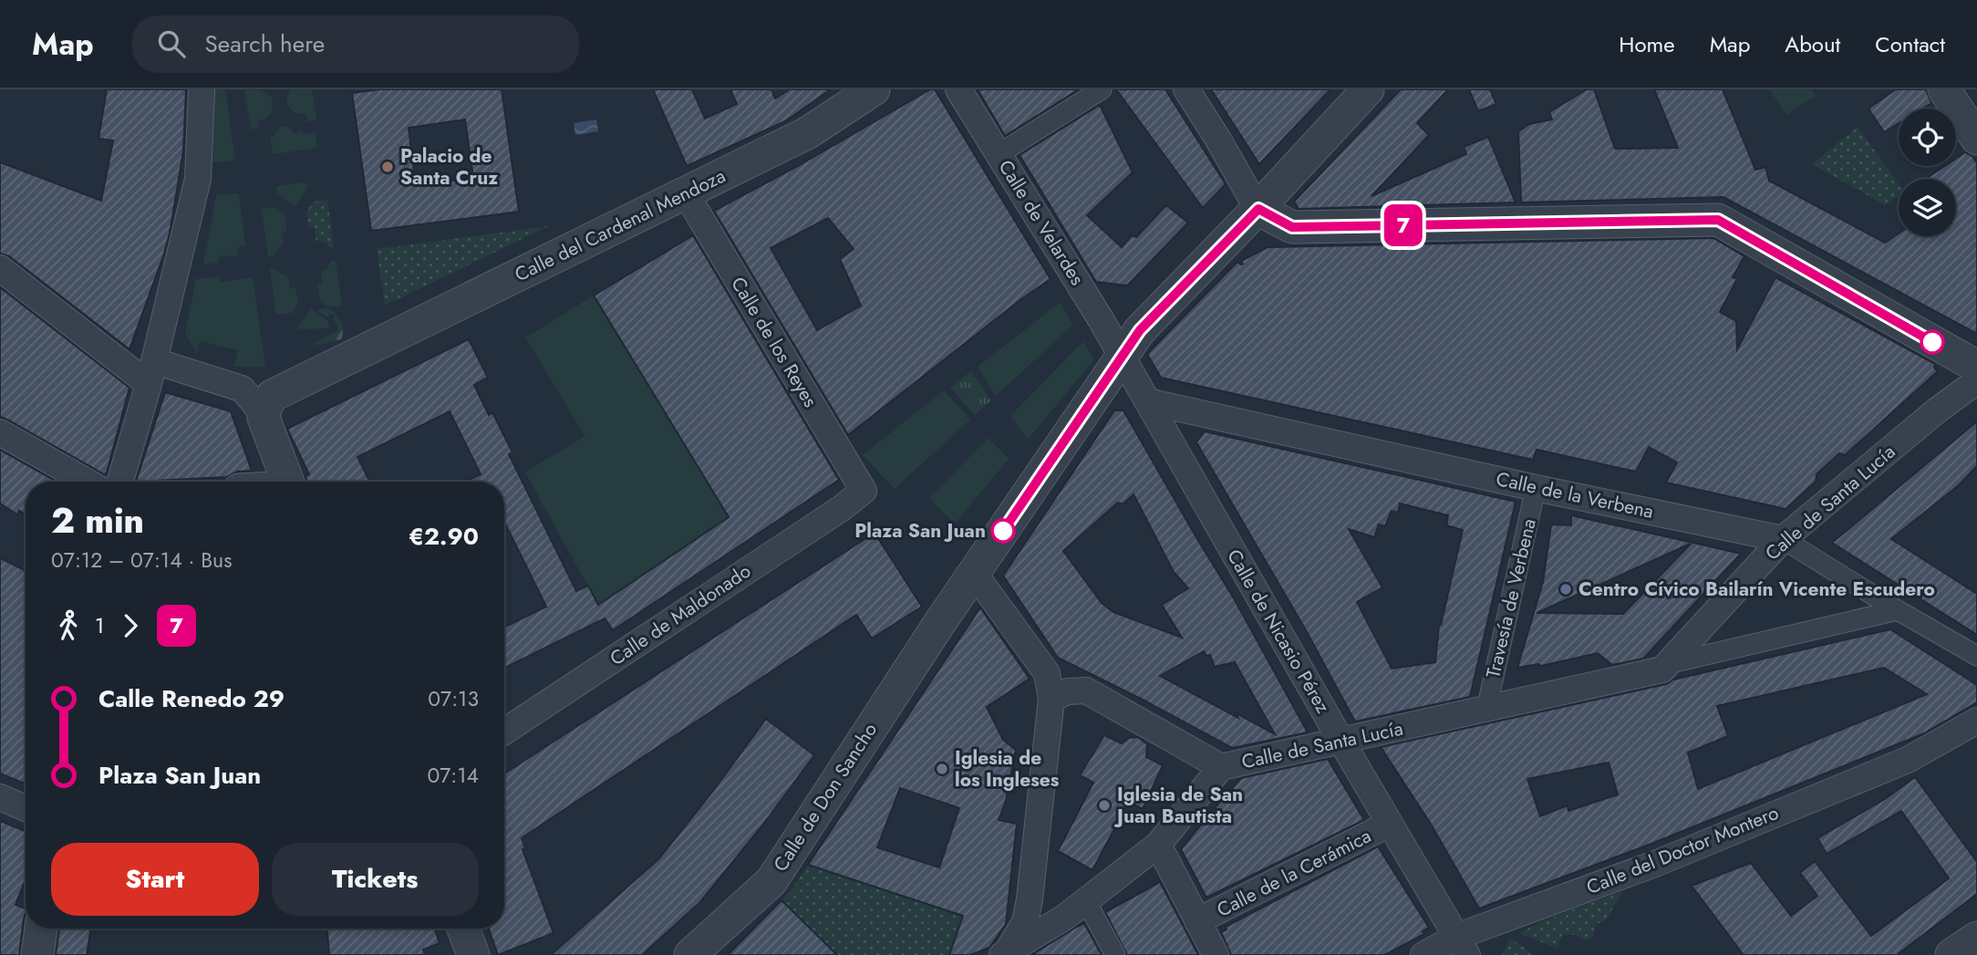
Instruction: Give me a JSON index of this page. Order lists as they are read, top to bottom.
{
  "streets": {
    "street": [
      "Calle de Velardes",
      "Calle del Cardenal Mendoza",
      "Calle de los Reyes",
      "Calle de la Verbena",
      "Calle de Santa Lucía",
      "Travesía de Verbena",
      "Calle de Maldonado",
      "Calle de Nicasio Pérez",
      "Calle de Don Sancho",
      "Calle del Doctor Montero",
      "Calle de la Cerámica"
    ]
  },
  "crossings": [
    ["Calle de Velardes", "Calle de Nicasio Pérez"],
    ["Calle de Velardes", "Calle de Don Sancho"],
    ["Calle del Cardenal Mendoza", "Calle de los Reyes"],
    ["Calle de los Reyes", "Calle de Maldonado"],
    ["Calle de la Verbena", "Calle de Santa Lucía"],
    ["Calle de la Verbena", "Travesía de Verbena"],
    ["Calle de la Verbena", "Calle de Nicasio Pérez"],
    ["Calle de Santa Lucía", "Travesía de Verbena"],
    ["Calle de Santa Lucía", "Calle de Nicasio Pérez"],
    ["Calle de Nicasio Pérez", "Calle de Don Sancho"],
    ["Calle de Nicasio Pérez", "Calle del Doctor Montero"],
    ["Calle de Nicasio Pérez", "Calle de la Cerámica"]
  ],
  "places": [
    "Palacio de Santa Cruz",
    "Plaza San Juan",
    "Centro Cívico Bailarín Vicente Escudero",
    "Iglesia de los Ingleses",
    "Iglesia de San Juan Bautista"
  ],
  "lines": ["bus line 7"],
  "page": {
    "header": "Map",
    "search": "Search here",
    "nav": [
      "Home",
      "Map",
      "About",
      "Contact"
    ],
    "on_map": "7",
    "heading": ["2 min", "07:12 – 07:14 · Bus", "€2.90"],
    "legs": ["1", "7"],
    "list": [
      {
        "name": "Calle Renedo 29",
        "value": "07:13"
      },
      {
        "name": "Plaza San Juan",
        "value": "07:14"
      }
    ],
    "buttons": ["Start", "Tickets"]
  }
}
